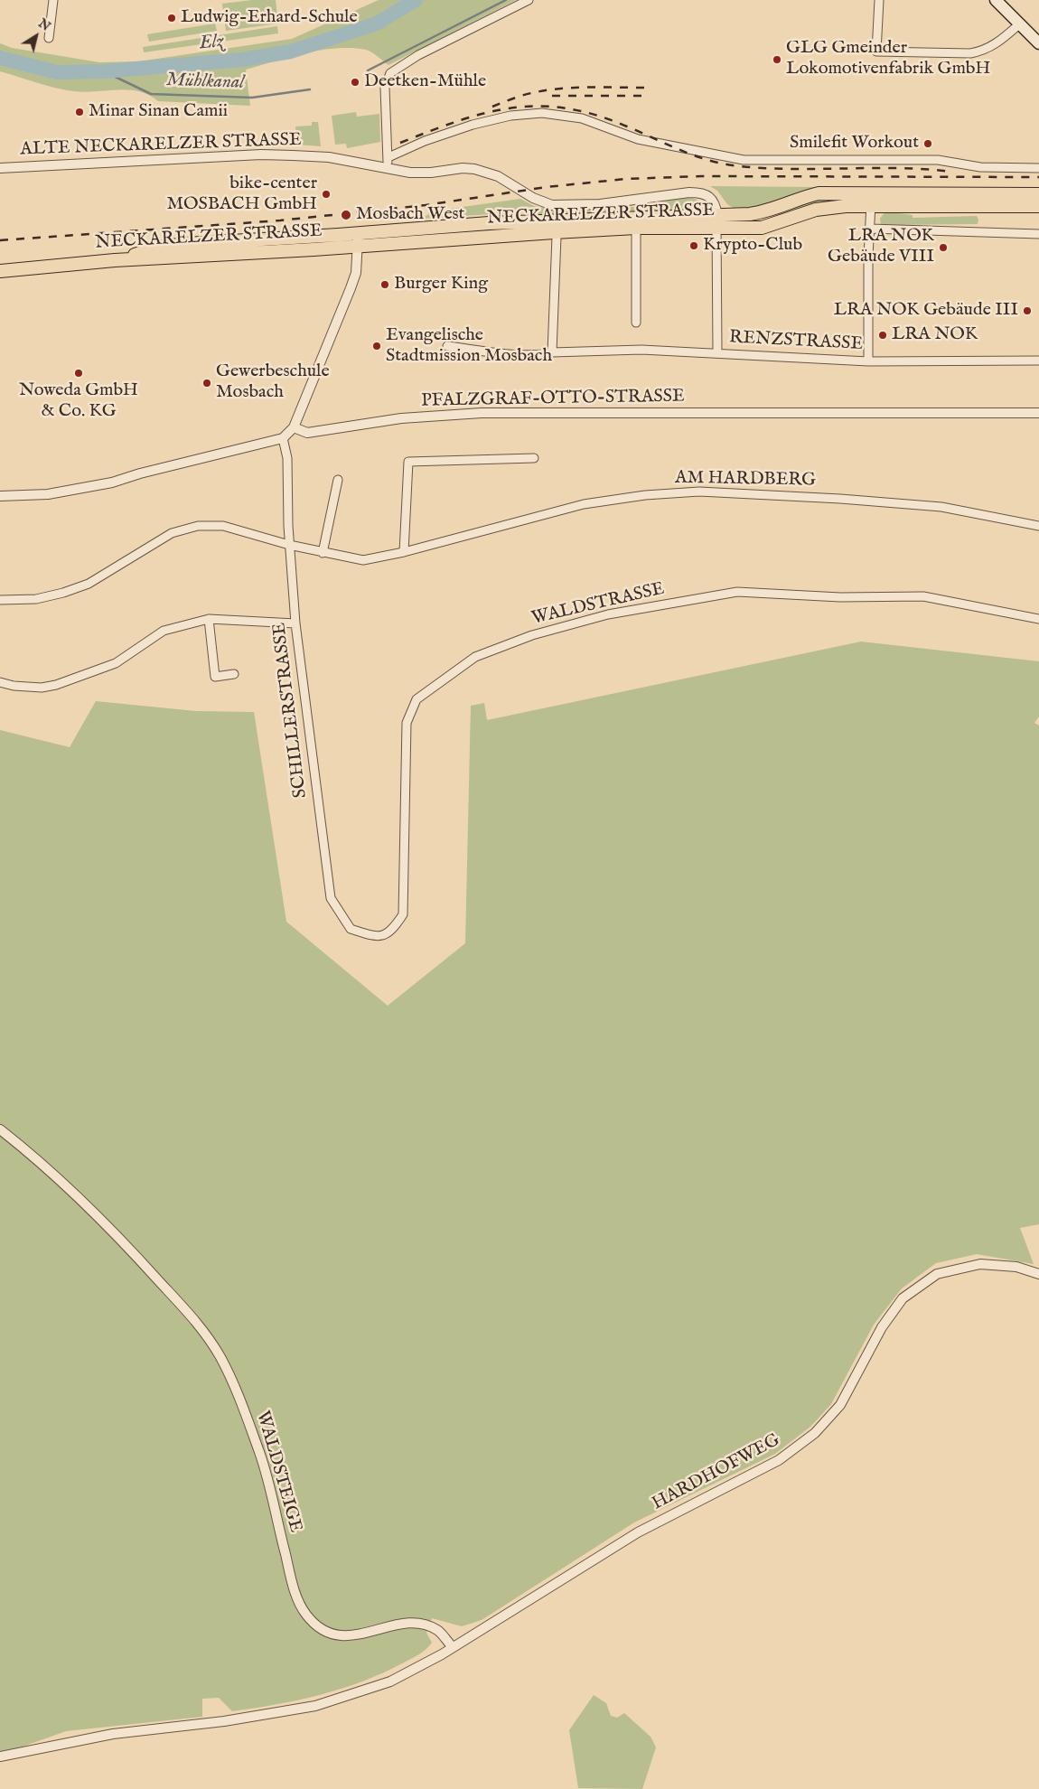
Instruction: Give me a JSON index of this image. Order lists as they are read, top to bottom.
{
  "streets": {
    "main road": ["NECKARELZER STRASSE"],
    "street": [
      "ALTE NECKARELZER STRASSE",
      "RENZSTRASSE",
      "PFALZGRAF-OTTO-STRASSE",
      "AM HARDBERG",
      "WALDSTRASSE",
      "SCHILLERSTRASSE",
      "WALDSTEIGE",
      "HARDHOFWEG"
    ]
  },
  "crossings": [
    ["ALTE NECKARELZER STRASSE", "NECKARELZER STRASSE"],
    ["AM HARDBERG", "SCHILLERSTRASSE"],
    ["WALDSTRASSE", "SCHILLERSTRASSE"],
    ["WALDSTEIGE", "HARDHOFWEG"]
  ],
  "water": ["Elz", "Mühlkanal"],
  "places": [
    "Ludwig-Erhard-Schule",
    "GLG Gmeinder Lokomotivenfabrik GmbH",
    "Deetken-Mühle",
    "Minar Sinan Camii",
    "Smilefit Workout",
    "bike-center MOSBACH GmbH",
    "Mosbach West",
    "Krypto-Club",
    "LRA NOK Gebäude VIII",
    "Burger King",
    "LRA NOK Gebäude III",
    "LRA NOK",
    "Evangelische Stadtmission Mosbach",
    "Noweda GmbH & Co. KG",
    "Gewerbeschule Mosbach"
  ],
  "north": "top right"
}
